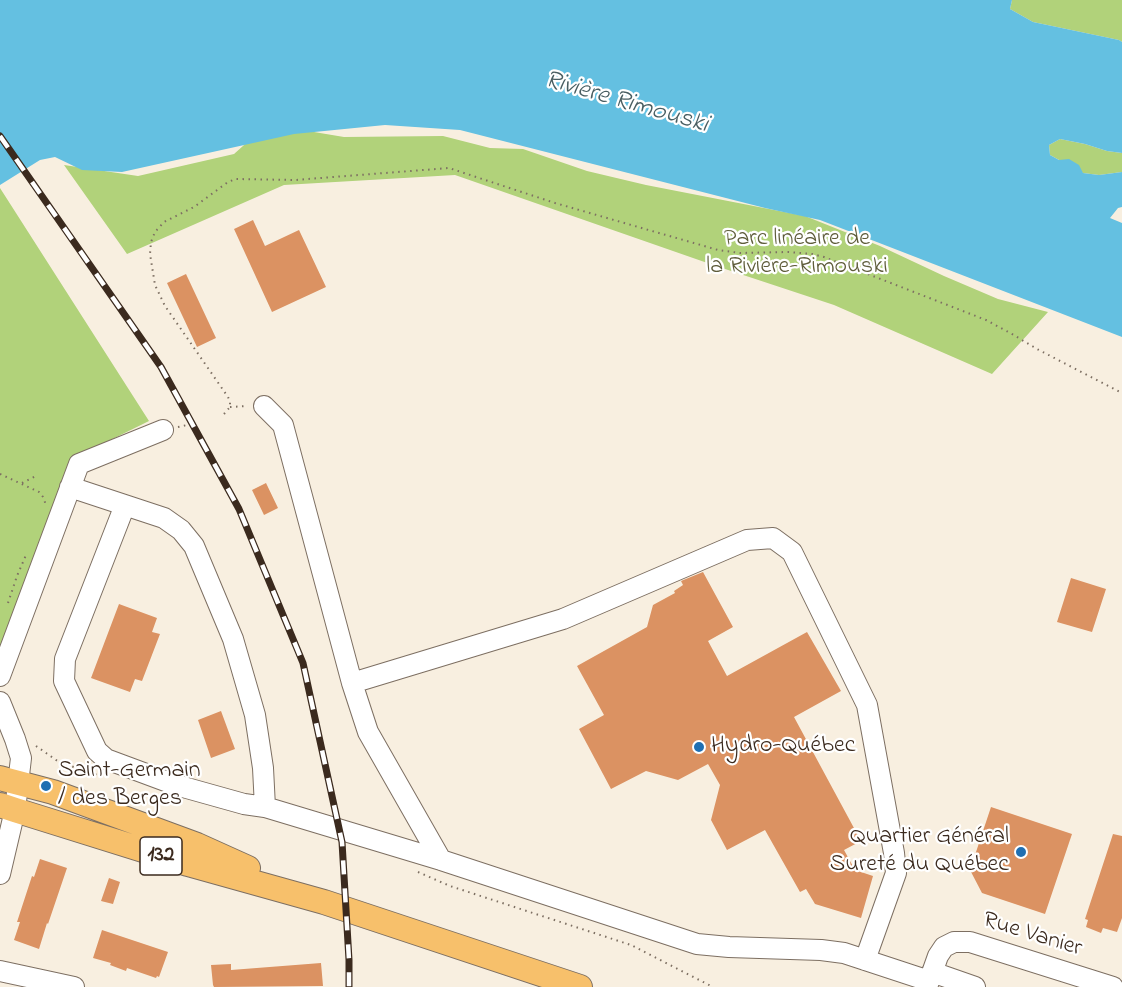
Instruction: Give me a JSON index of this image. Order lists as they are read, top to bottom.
{
  "streets": {
    "main road": ["132"],
    "street": ["Rue Vanier"]
  },
  "water": ["Rivière Rimouski"],
  "parks": ["Parc linéaire de la Rivière-Rimouski"],
  "places": ["Hydro-Québec", "Saint-Germain / des Berges", "Quartier Général Sureté du Québec"]
}
